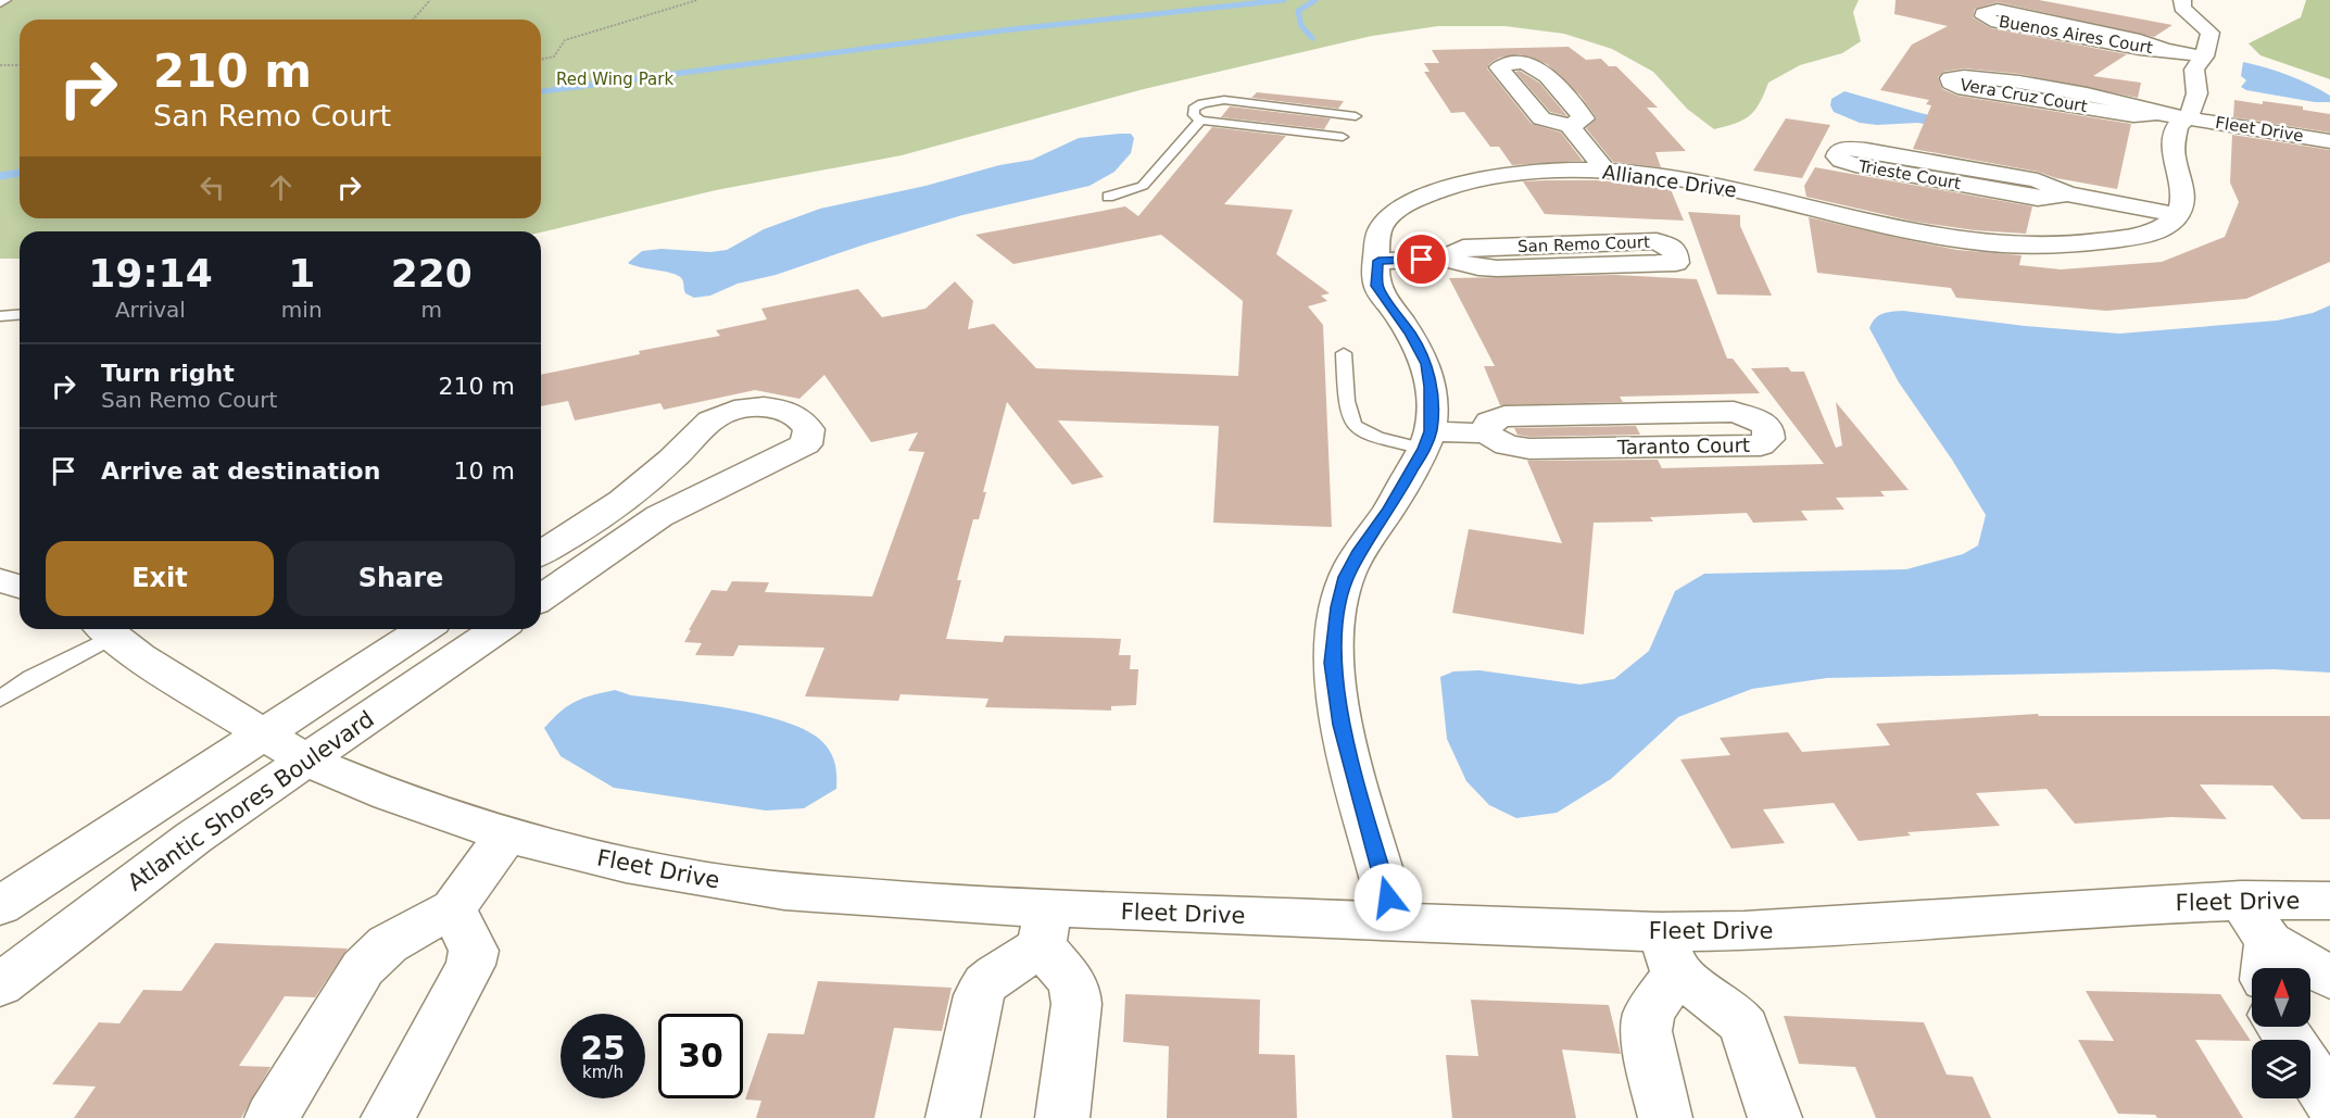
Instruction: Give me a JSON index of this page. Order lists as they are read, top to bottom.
{
  "streets": {
    "street": [
      "Buenos Aires Court",
      "Vera Cruz Court",
      "Fleet Drive",
      "Trieste Court",
      "Alliance Drive",
      "San Remo Court",
      "Taranto Court",
      "Atlantic Shores Boulevard"
    ]
  },
  "crossings": [
    ["Vera Cruz Court", "Fleet Drive"],
    ["Fleet Drive", "Atlantic Shores Boulevard"],
    ["Trieste Court", "Alliance Drive"],
    ["Alliance Drive", "San Remo Court"],
    ["Alliance Drive", "Taranto Court"]
  ],
  "parks": ["Red Wing Park"],
  "north": "top",
  "page": {
    "turn": ["210 m", "San Remo Court"],
    "eta": [
      "19:14",
      "Arrival",
      "1",
      "min",
      "220",
      "m"
    ],
    "list": [
      {
        "name": "Turn right",
        "note": "San Remo Court",
        "value": "210 m"
      },
      {
        "name": "Arrive at destination",
        "value": "10 m"
      }
    ],
    "buttons": ["Exit", "Share"],
    "speed": "25 km/h",
    "limit": "30"
  }
}
